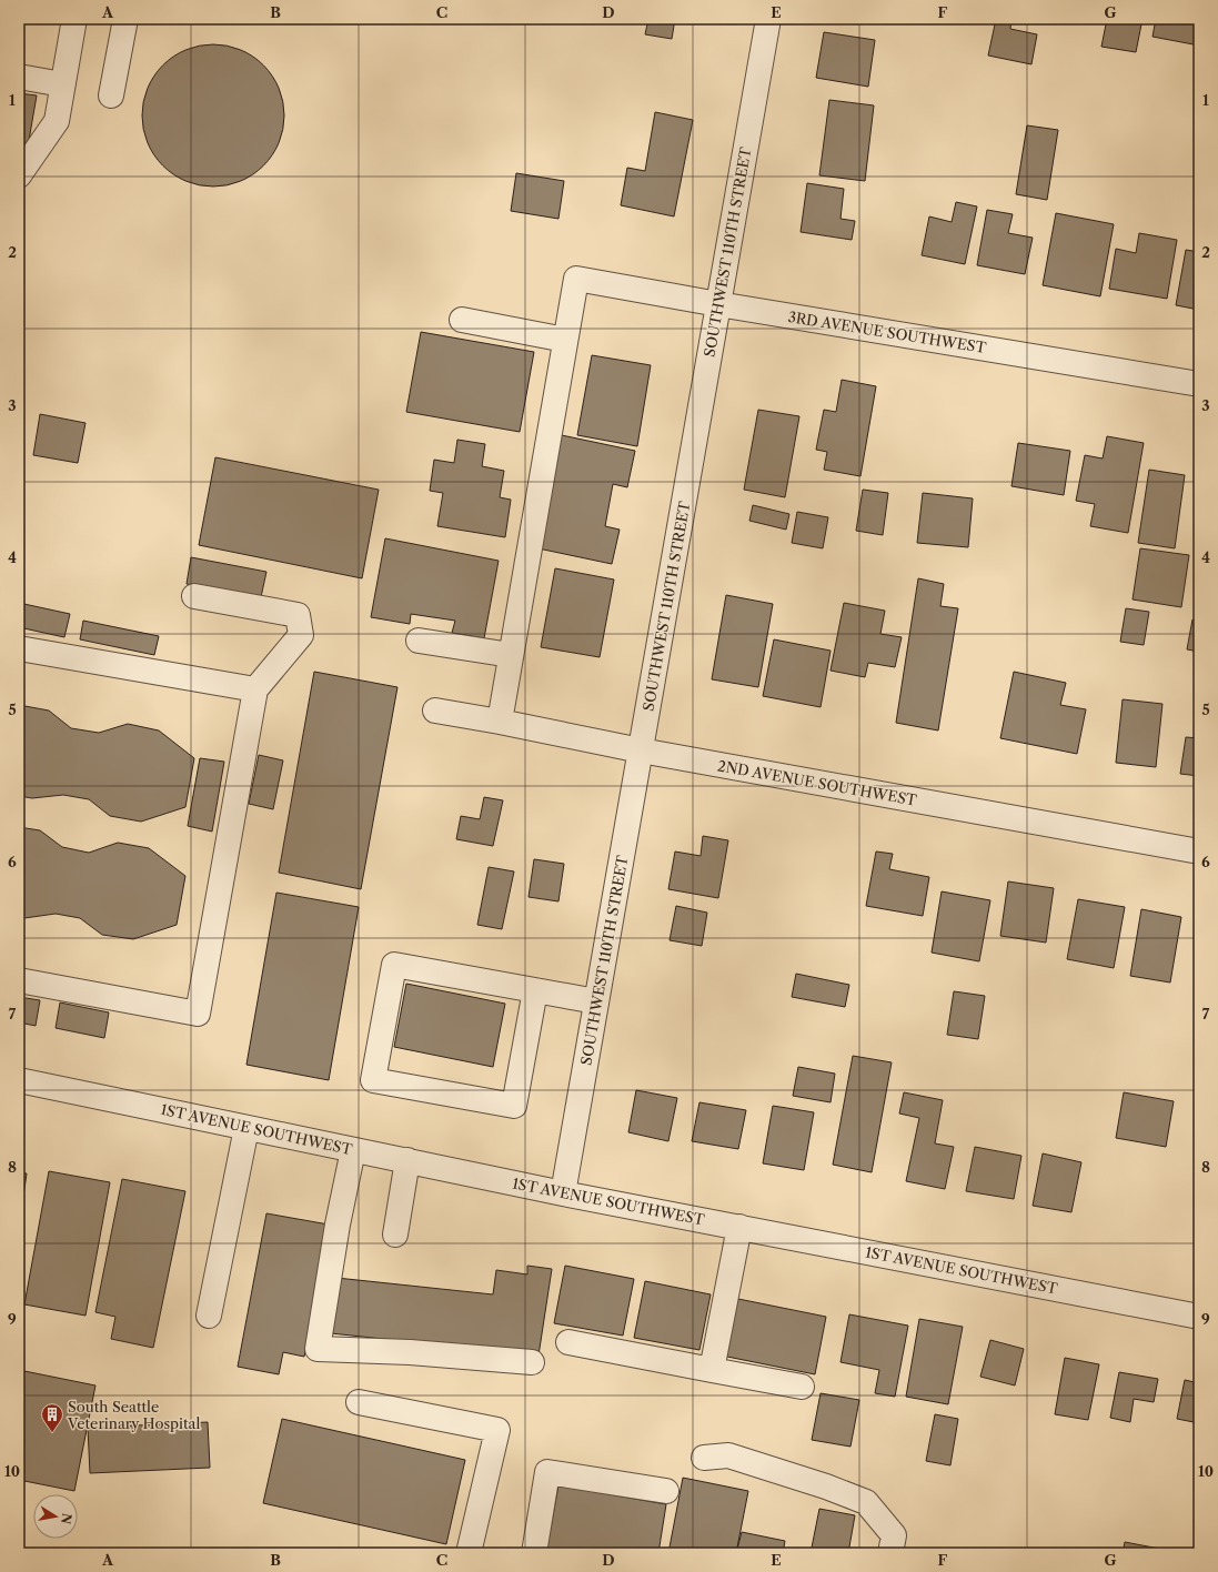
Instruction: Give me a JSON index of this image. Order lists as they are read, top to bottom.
{
  "streets": {
    "street": [
      "SOUTHWEST 110TH STREET",
      "3RD AVENUE SOUTHWEST",
      "2ND AVENUE SOUTHWEST",
      "1ST AVENUE SOUTHWEST"
    ]
  },
  "crossings": [
    ["SOUTHWEST 110TH STREET", "3RD AVENUE SOUTHWEST"],
    ["SOUTHWEST 110TH STREET", "2ND AVENUE SOUTHWEST"],
    ["SOUTHWEST 110TH STREET", "1ST AVENUE SOUTHWEST"]
  ],
  "places": {
    "building": ["South Seattle Veterinary Hospital"]
  },
  "north": "right",
  "grid": {
    "columns": [
      "A",
      "B",
      "C",
      "D",
      "E",
      "F",
      "G"
    ],
    "rows": [
      "1",
      "2",
      "3",
      "4",
      "5",
      "6",
      "7",
      "8",
      "9",
      "10"
    ]
  }
}
